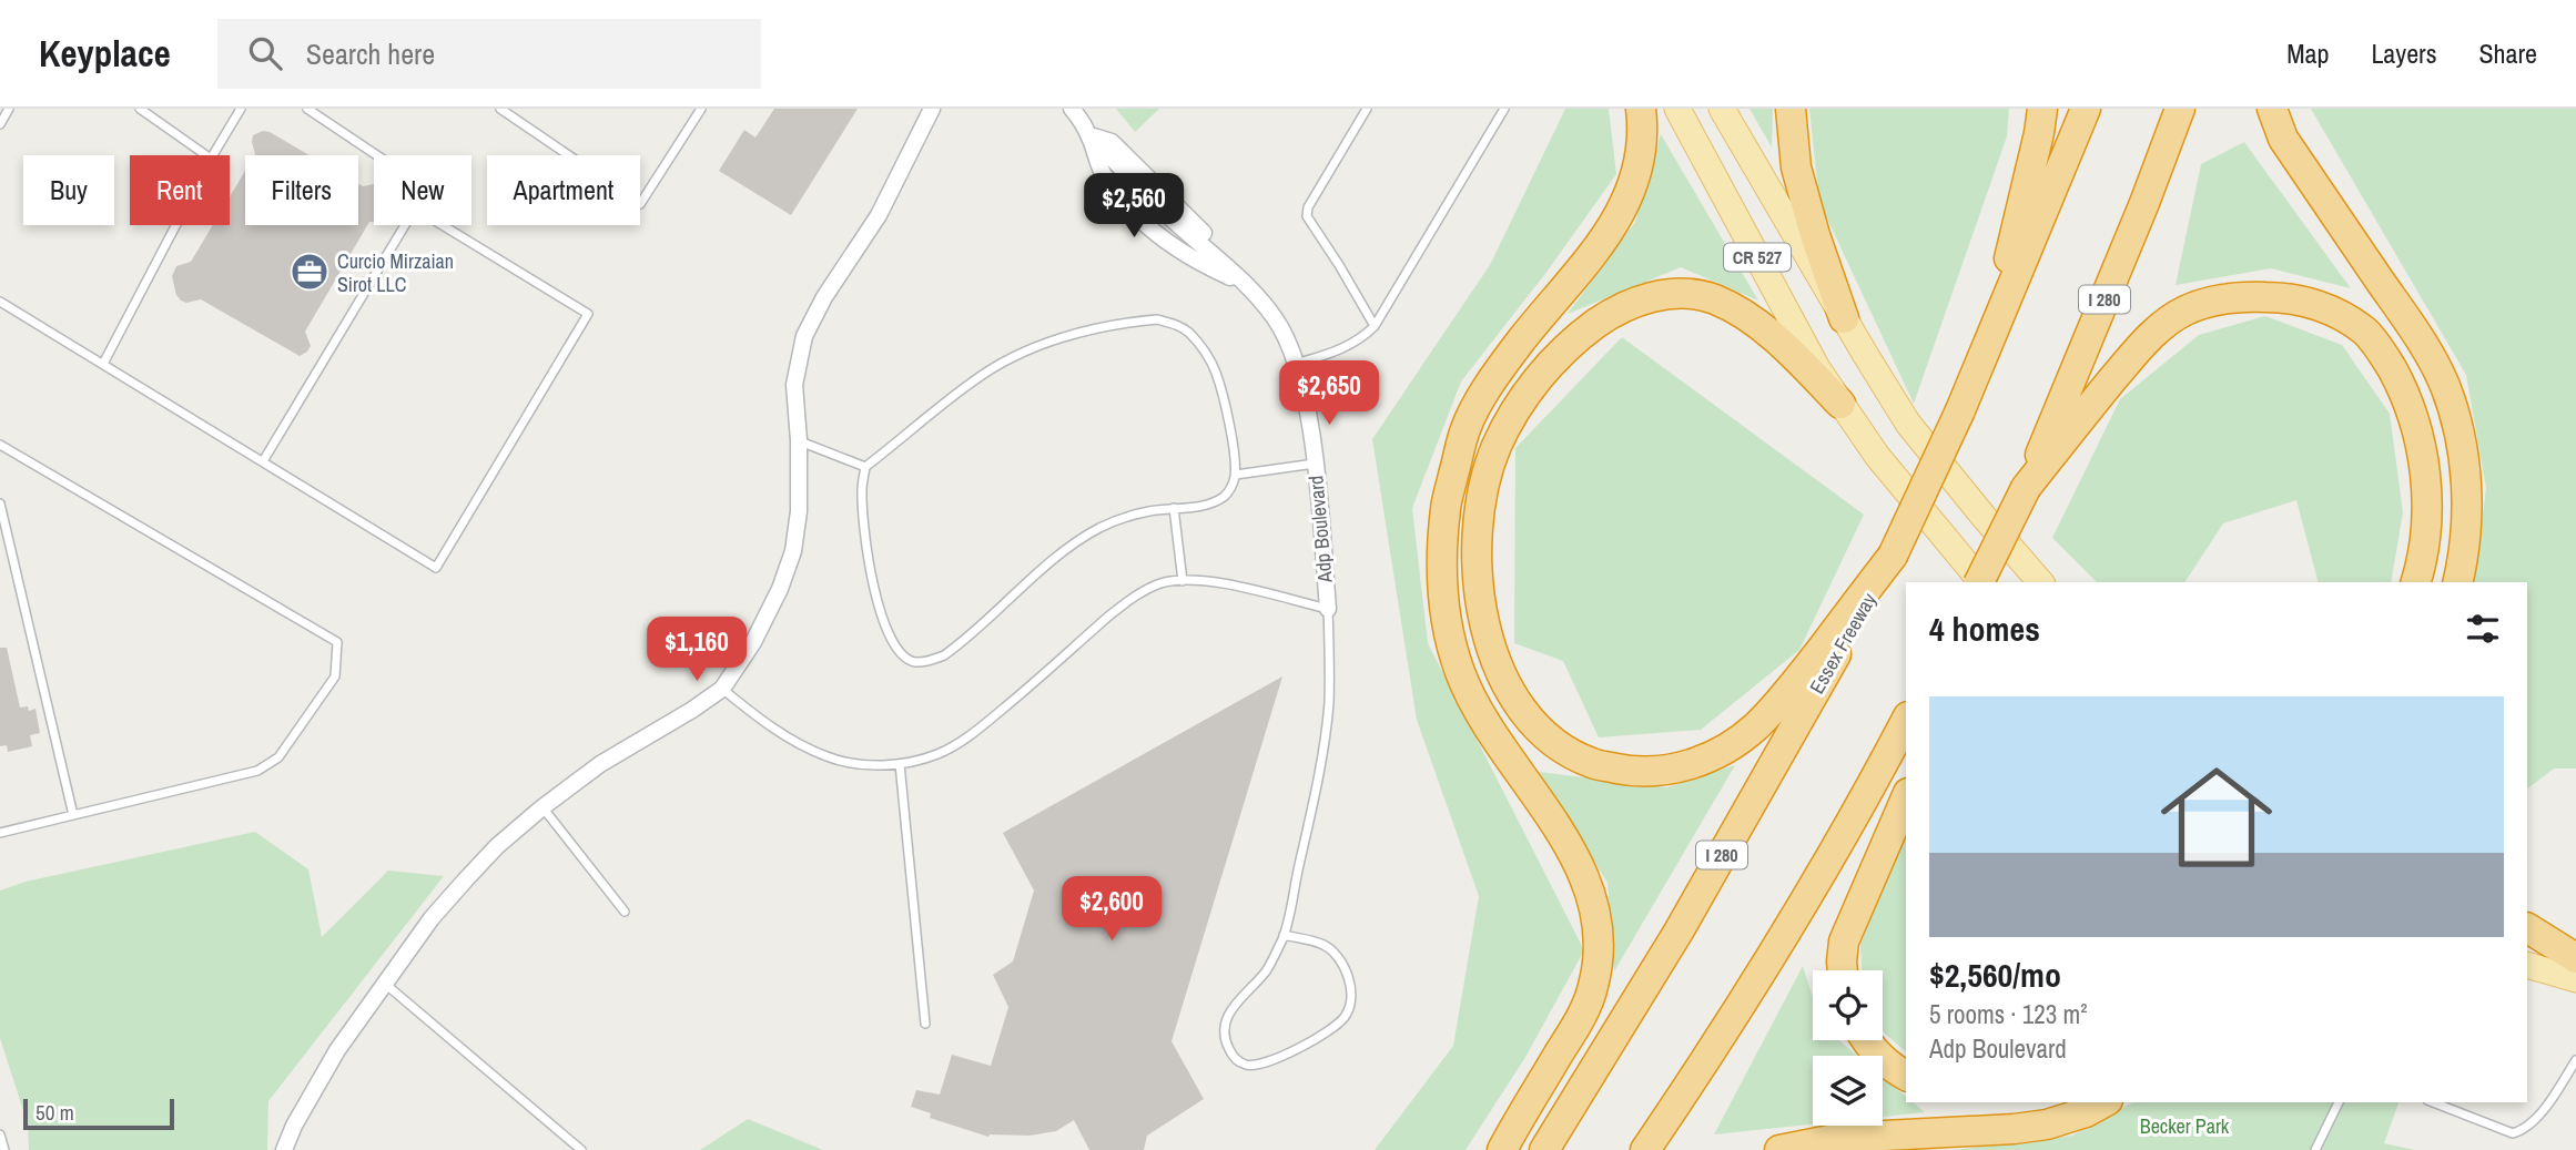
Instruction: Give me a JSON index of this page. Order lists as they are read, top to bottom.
{
  "streets": {
    "highway": ["I 280", "Essex Freeway"],
    "main road": ["CR 527"],
    "street": ["Adp Boulevard"]
  },
  "crossings": [
    ["CR 527", "I 280"]
  ],
  "parks": ["Becker Park"],
  "places": {
    "office": ["Curcio Mirzaian Sirot LLC"]
  },
  "scale_bar": "50 m",
  "page": {
    "header": "Keyplace",
    "search": "Search here",
    "nav": ["Map", "Layers", "Share"],
    "chip": [
      "Buy",
      "Rent",
      "Filters",
      "New",
      "Apartment"
    ],
    "price": [
      "$2,560",
      "$2,650",
      "$1,160",
      "$2,600"
    ],
    "heading": "4 homes",
    "list": [
      {
        "name": "$2,560/mo",
        "note": "5 rooms · 123 m² · Adp Boulevard"
      }
    ],
    "scale": "50 m"
  }
}
